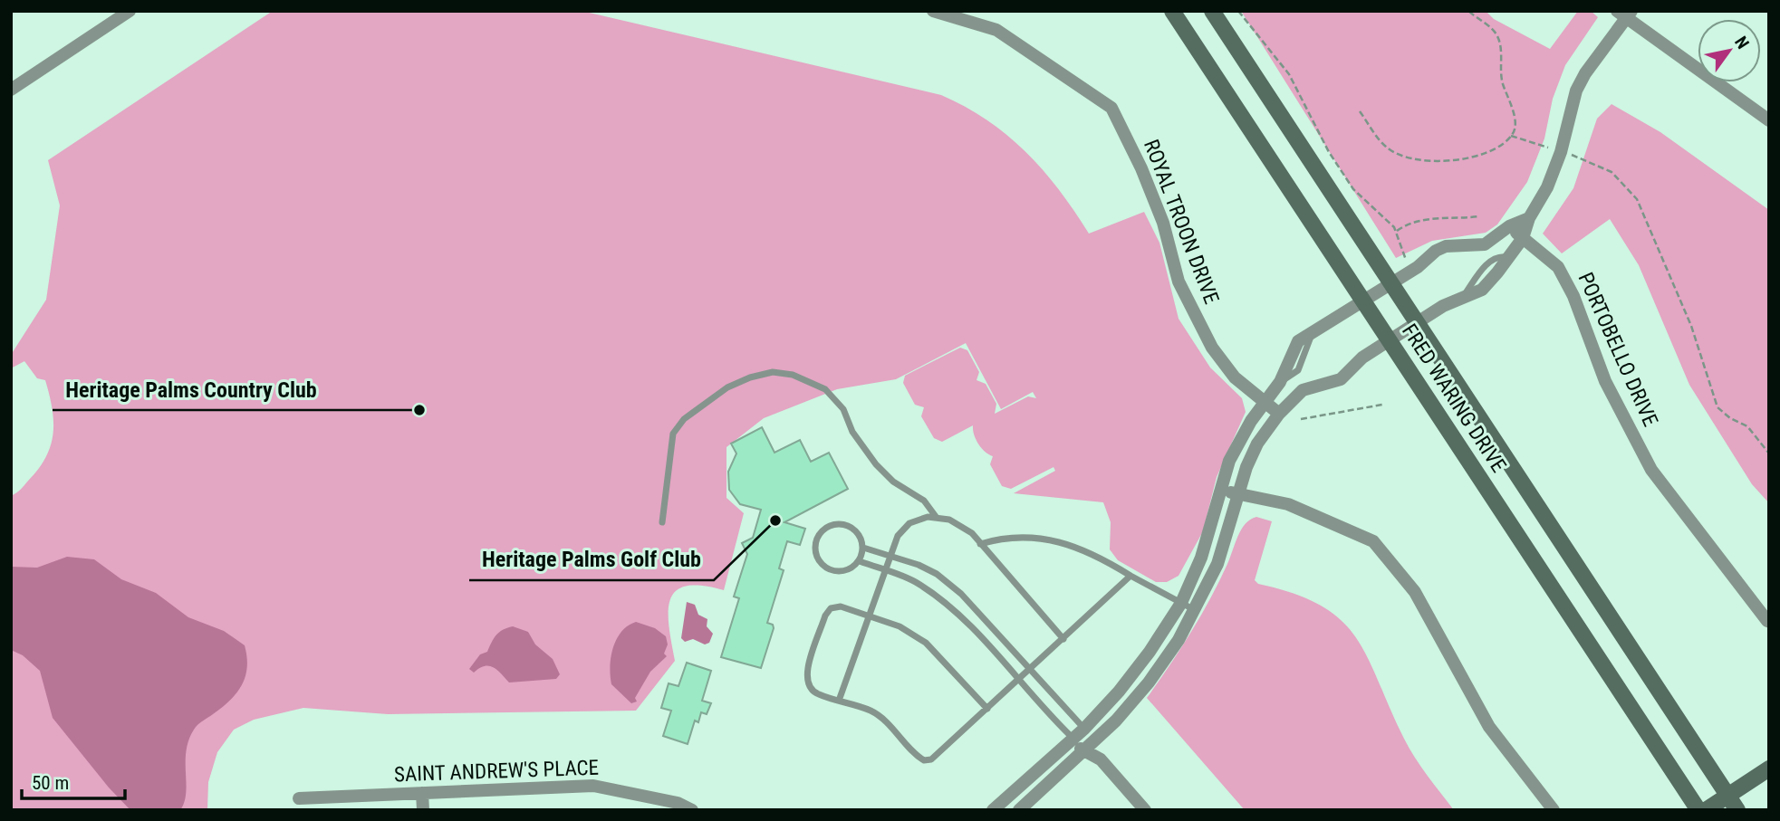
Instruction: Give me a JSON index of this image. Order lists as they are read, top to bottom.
{
  "streets": {
    "main road": ["FRED WARING DRIVE"],
    "street": ["ROYAL TROON DRIVE", "PORTOBELLO DRIVE", "SAINT ANDREW'S PLACE"]
  },
  "places": ["Heritage Palms Country Club", "Heritage Palms Golf Club"],
  "scale_bar": "50 m",
  "north": "top right"
}
